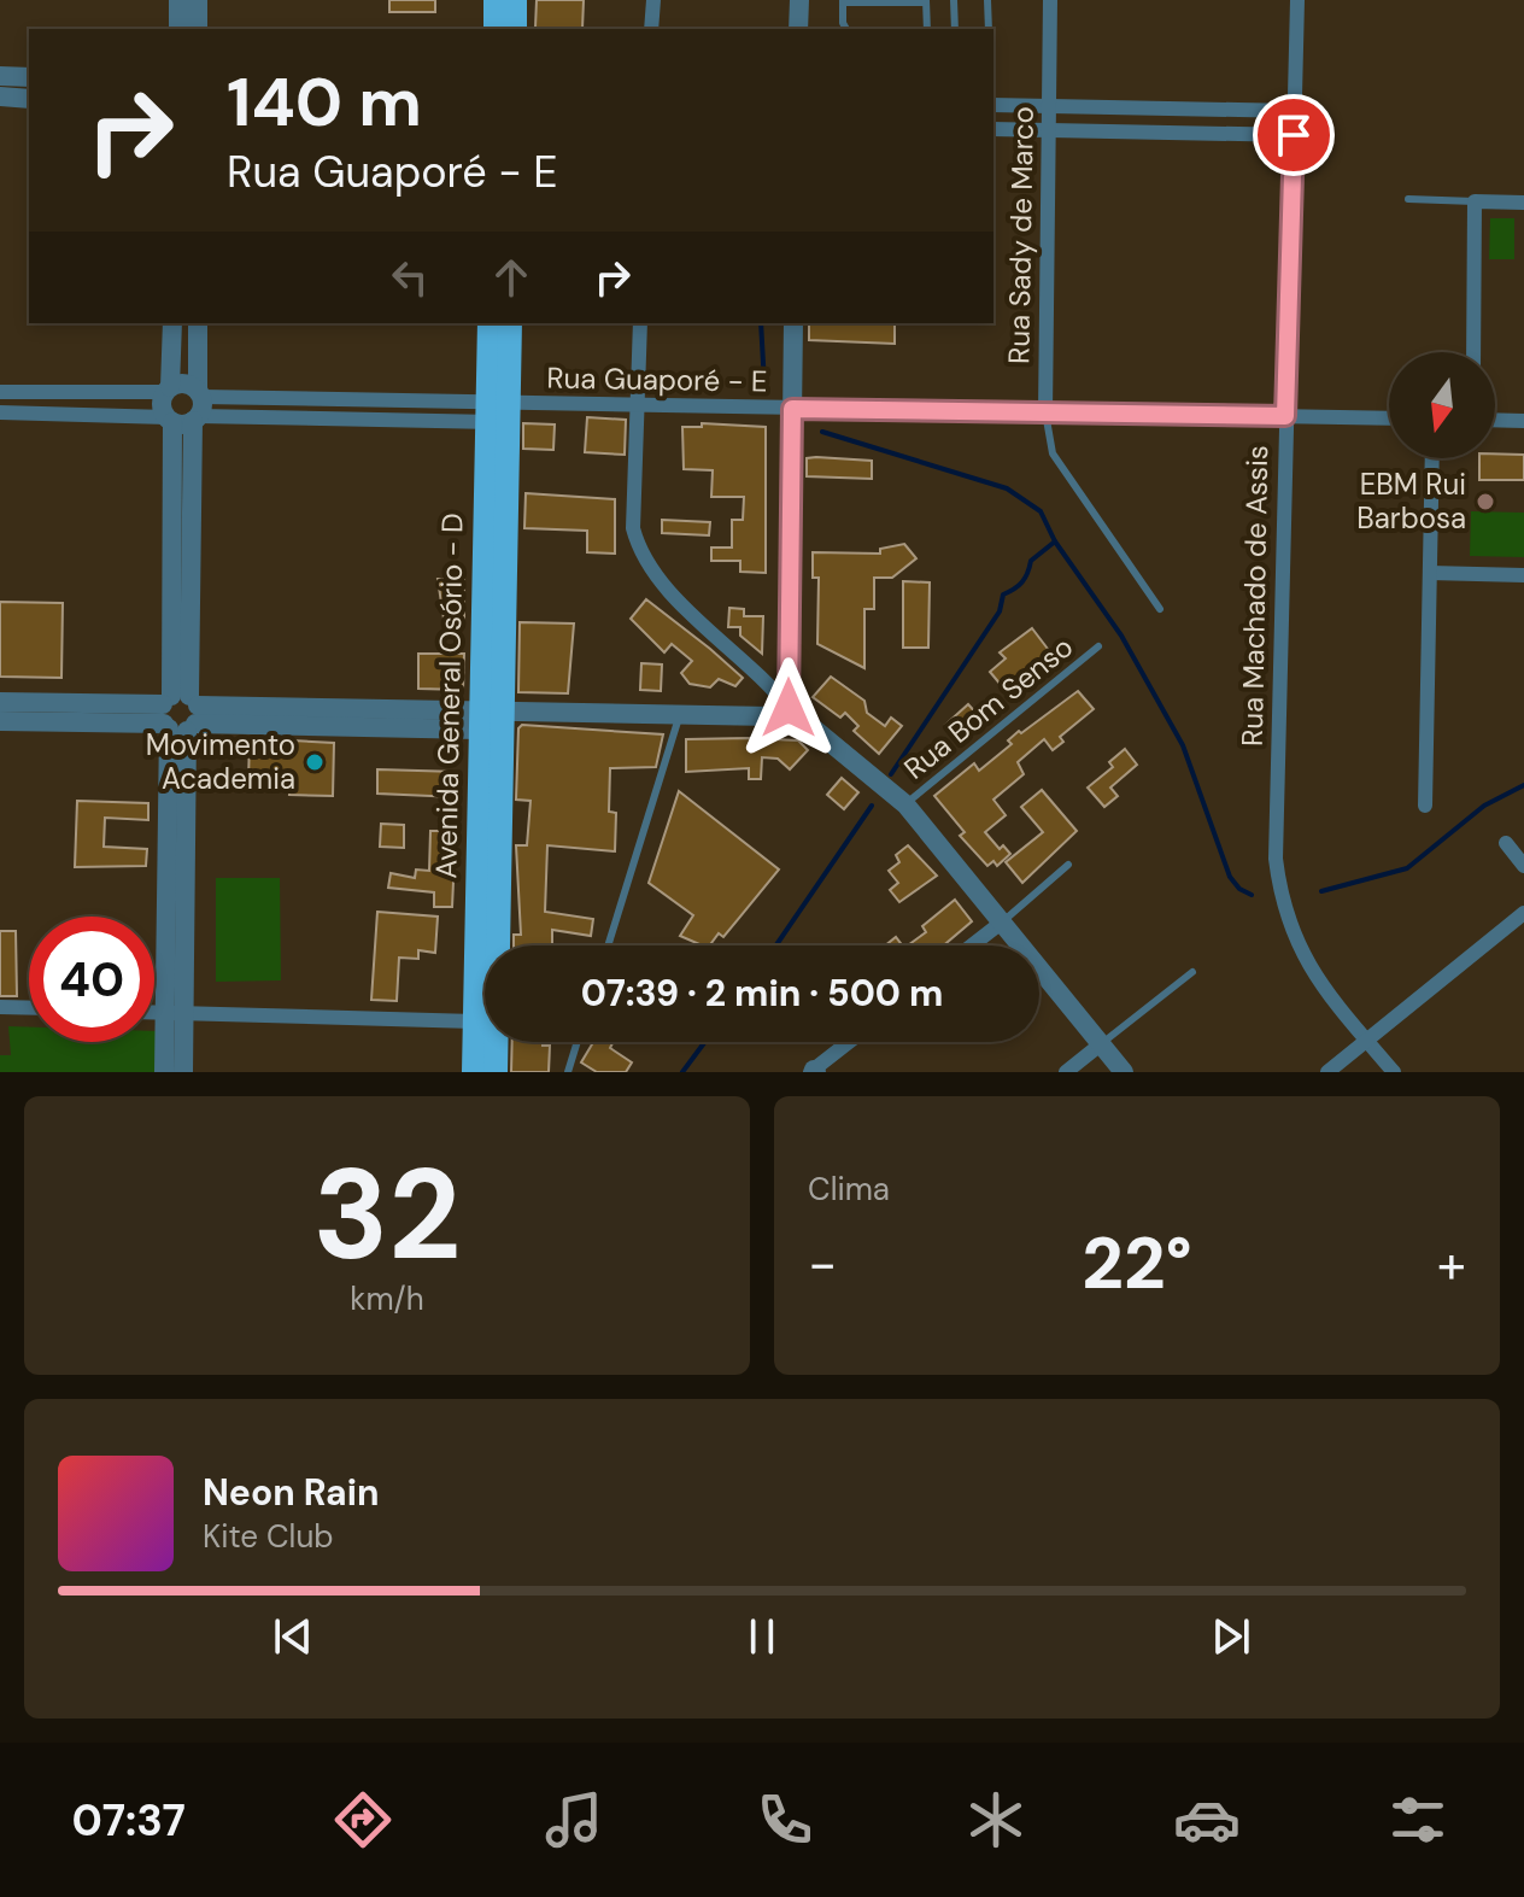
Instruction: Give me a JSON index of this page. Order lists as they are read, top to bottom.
{
  "streets": {
    "main road": ["Avenida General Osório - D"],
    "street": ["Rua Sady de Marco", "Rua Guaporé - E", "Rua Machado de Assis"],
    "lane": ["Rua Bom Senso"]
  },
  "crossings": [
    ["Rua Sady de Marco", "Rua Guaporé - E"],
    ["Rua Guaporé - E", "Rua Machado de Assis"],
    ["Rua Guaporé - E", "Avenida General Osório - D"]
  ],
  "places": ["EBM Rui Barbosa", "Movimento Academia"],
  "north": "bottom",
  "page": {
    "turn": ["140 m", "Rua Guaporé - E"],
    "limit": "40",
    "trip": "07:39 · 2 min · 500 m",
    "tile": [
      ["32", "km/h"],
      "Clima"
    ],
    "heat": ["−", "22°", "+"],
    "song": ["Neon Rain", "Kite Club"],
    "tabs": "07:37"
  }
}
